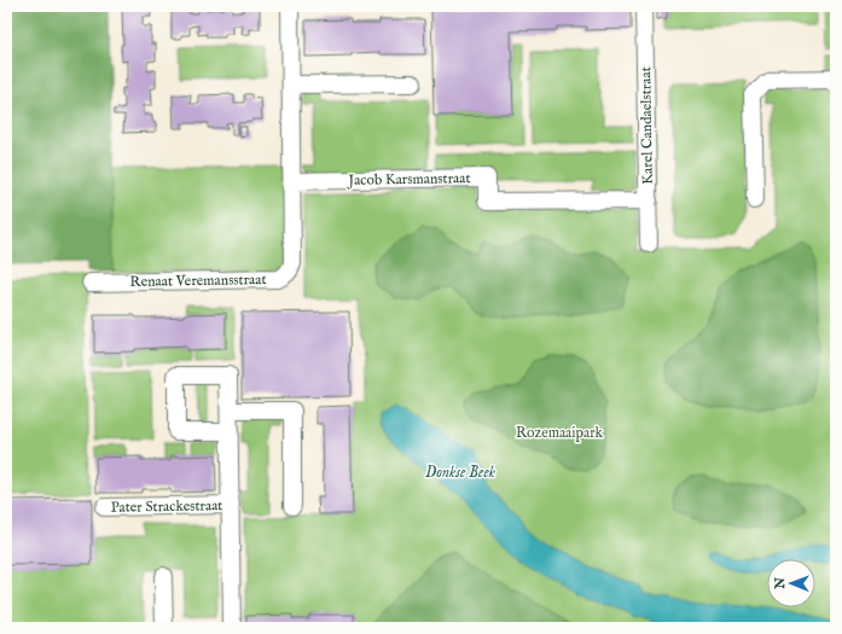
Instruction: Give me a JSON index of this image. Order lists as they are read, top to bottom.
{
  "streets": {
    "street": [
      "Karel Candaelstraat",
      "Jacob Karsmanstraat",
      "Renaat Veremansstraat",
      "Pater Strackestraat"
    ]
  },
  "crossings": [
    ["Karel Candaelstraat", "Jacob Karsmanstraat"],
    ["Jacob Karsmanstraat", "Renaat Veremansstraat"]
  ],
  "water": ["Donkse Beek"],
  "parks": ["Rozemaaipark"],
  "north": "left"
}
